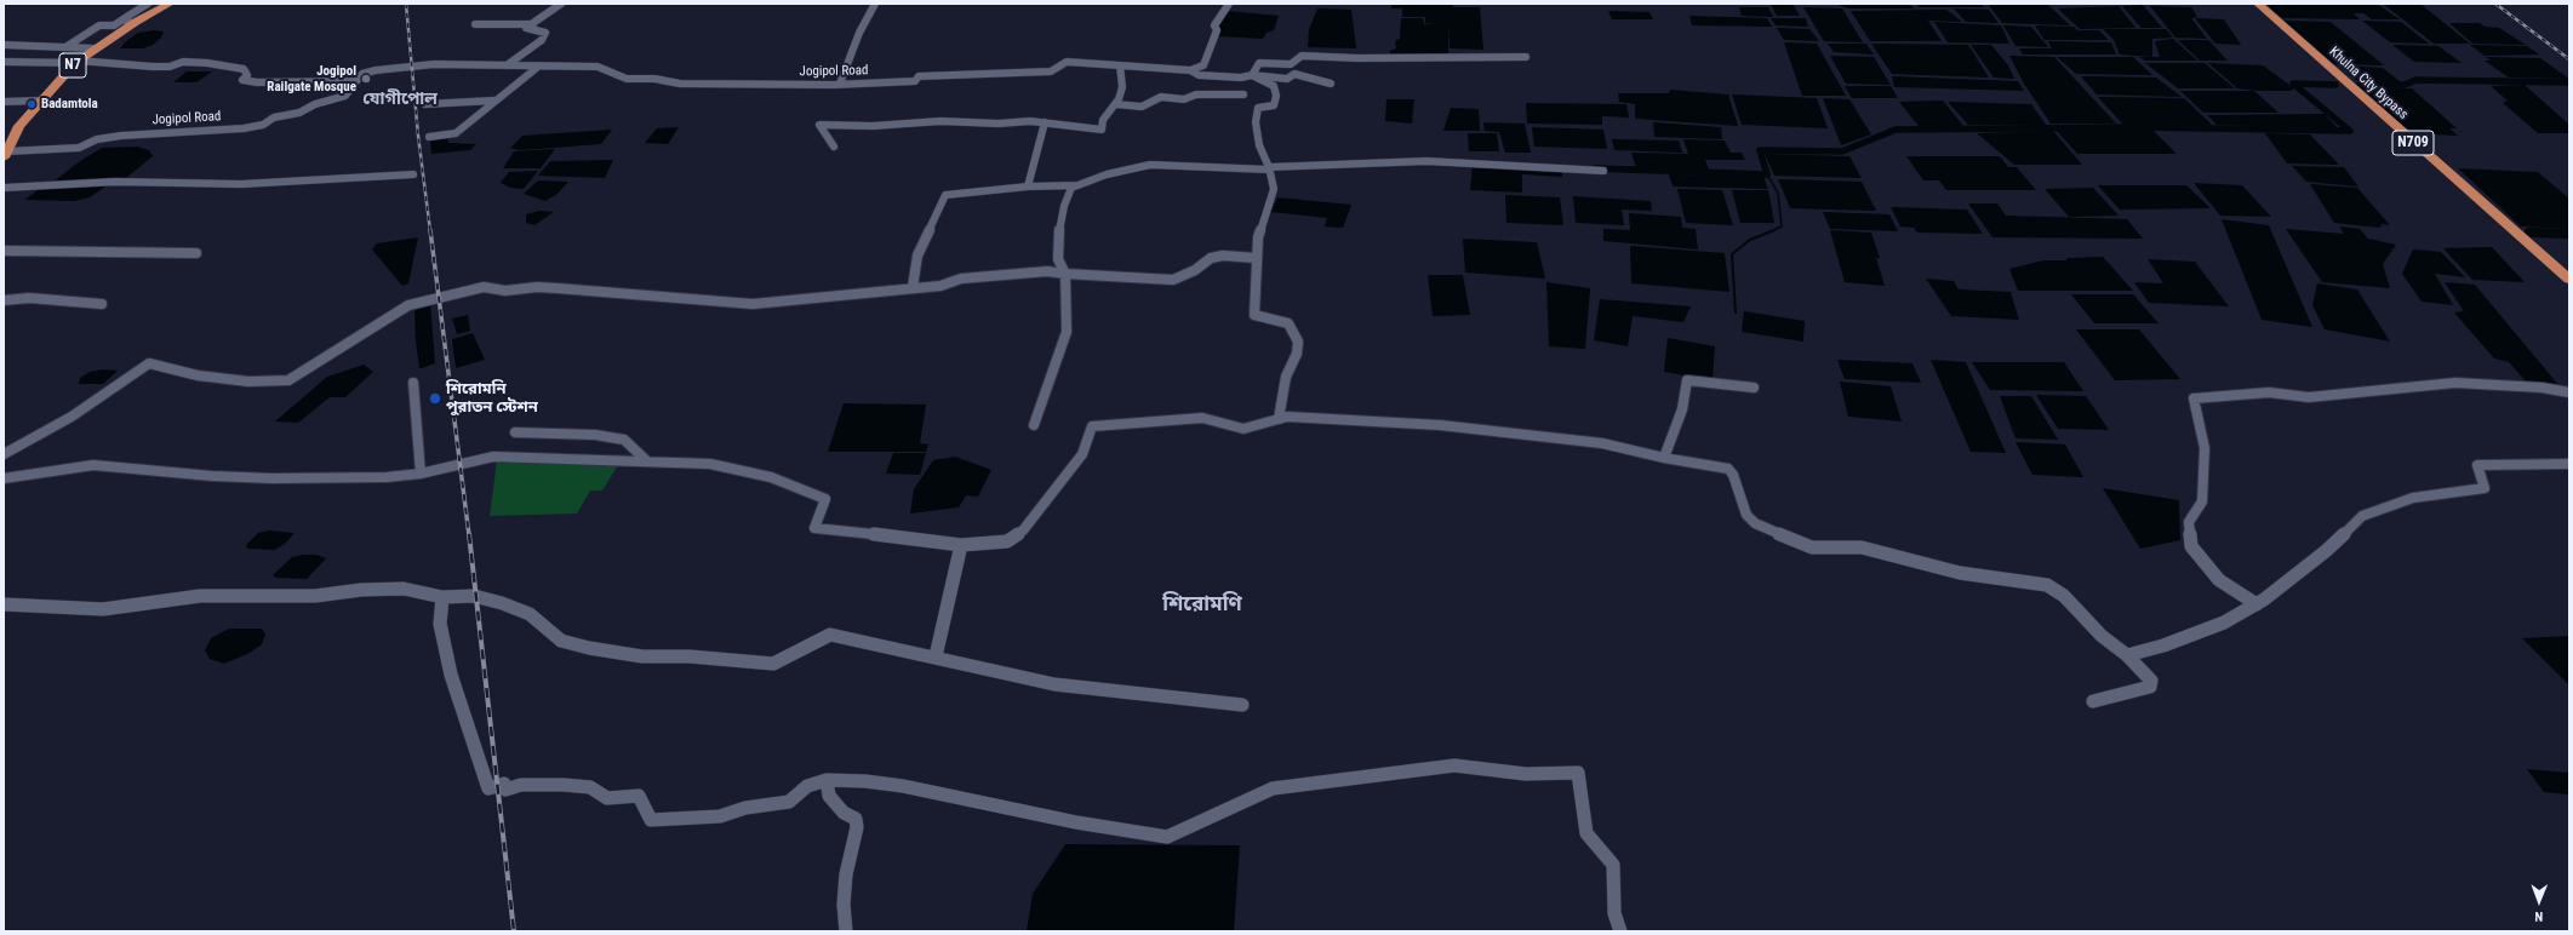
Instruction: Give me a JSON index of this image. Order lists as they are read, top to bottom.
{
  "streets": {
    "highway": ["N7", "Khulna City Bypass", "N709"],
    "street": ["Jogipol Road"]
  },
  "crossings": [
    ["N7", "Jogipol Road"]
  ],
  "districts": ["যোগীপোল", "শিরোমণি"],
  "places": ["Jogipol Railgate Mosque", "Badamtola", "শিরোমনি পুরাতন স্টেশন"],
  "north": "bottom"
}
